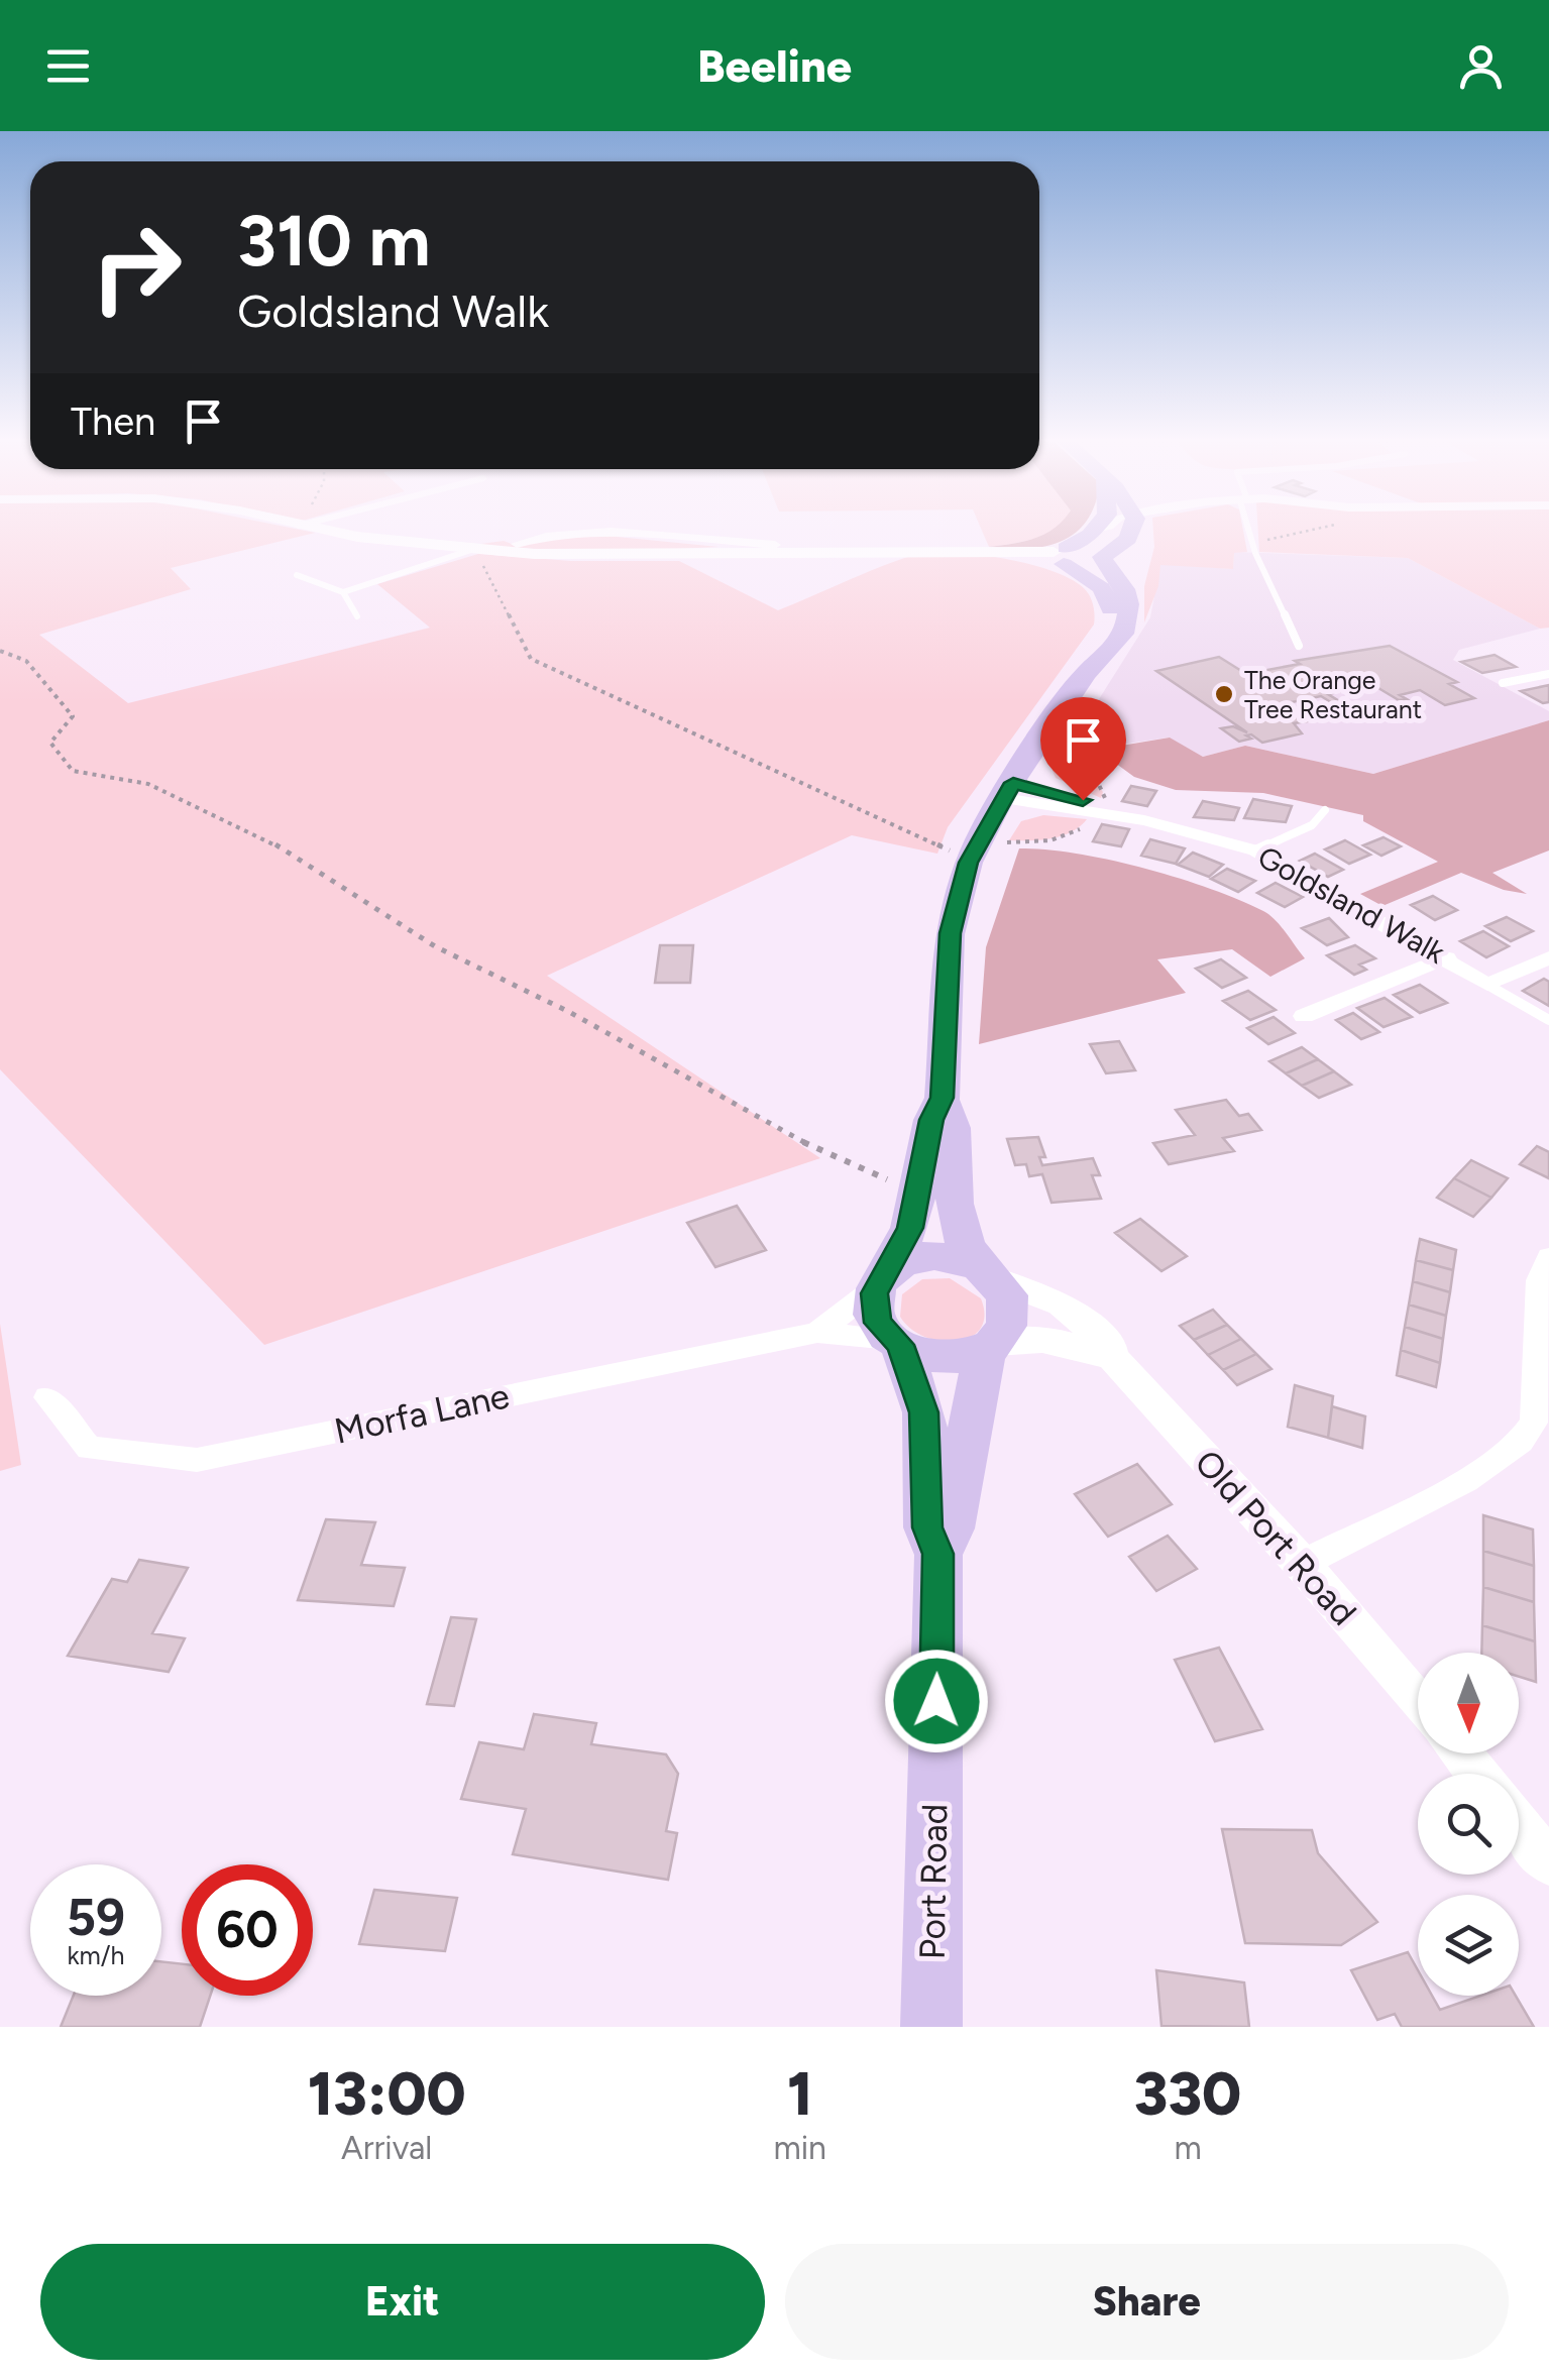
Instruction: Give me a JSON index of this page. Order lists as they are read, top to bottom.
{
  "streets": {
    "main road": ["Port Road"],
    "street": ["Goldsland Walk", "Morfa Lane", "Old Port Road"]
  },
  "crossings": [
    ["Goldsland Walk", "Port Road"],
    ["Morfa Lane", "Old Port Road"],
    ["Morfa Lane", "Port Road"],
    ["Old Port Road", "Port Road"]
  ],
  "places": ["The Orange Tree Restaurant"],
  "north": "bottom",
  "page": {
    "header": "Beeline",
    "turn": ["310 m", "Goldsland Walk"],
    "then": "Then",
    "speed": "59 km/h",
    "limit": "60",
    "eta": [
      "13:00",
      "Arrival",
      "1",
      "min",
      "330",
      "m"
    ],
    "buttons": ["Exit", "Share"]
  }
}
